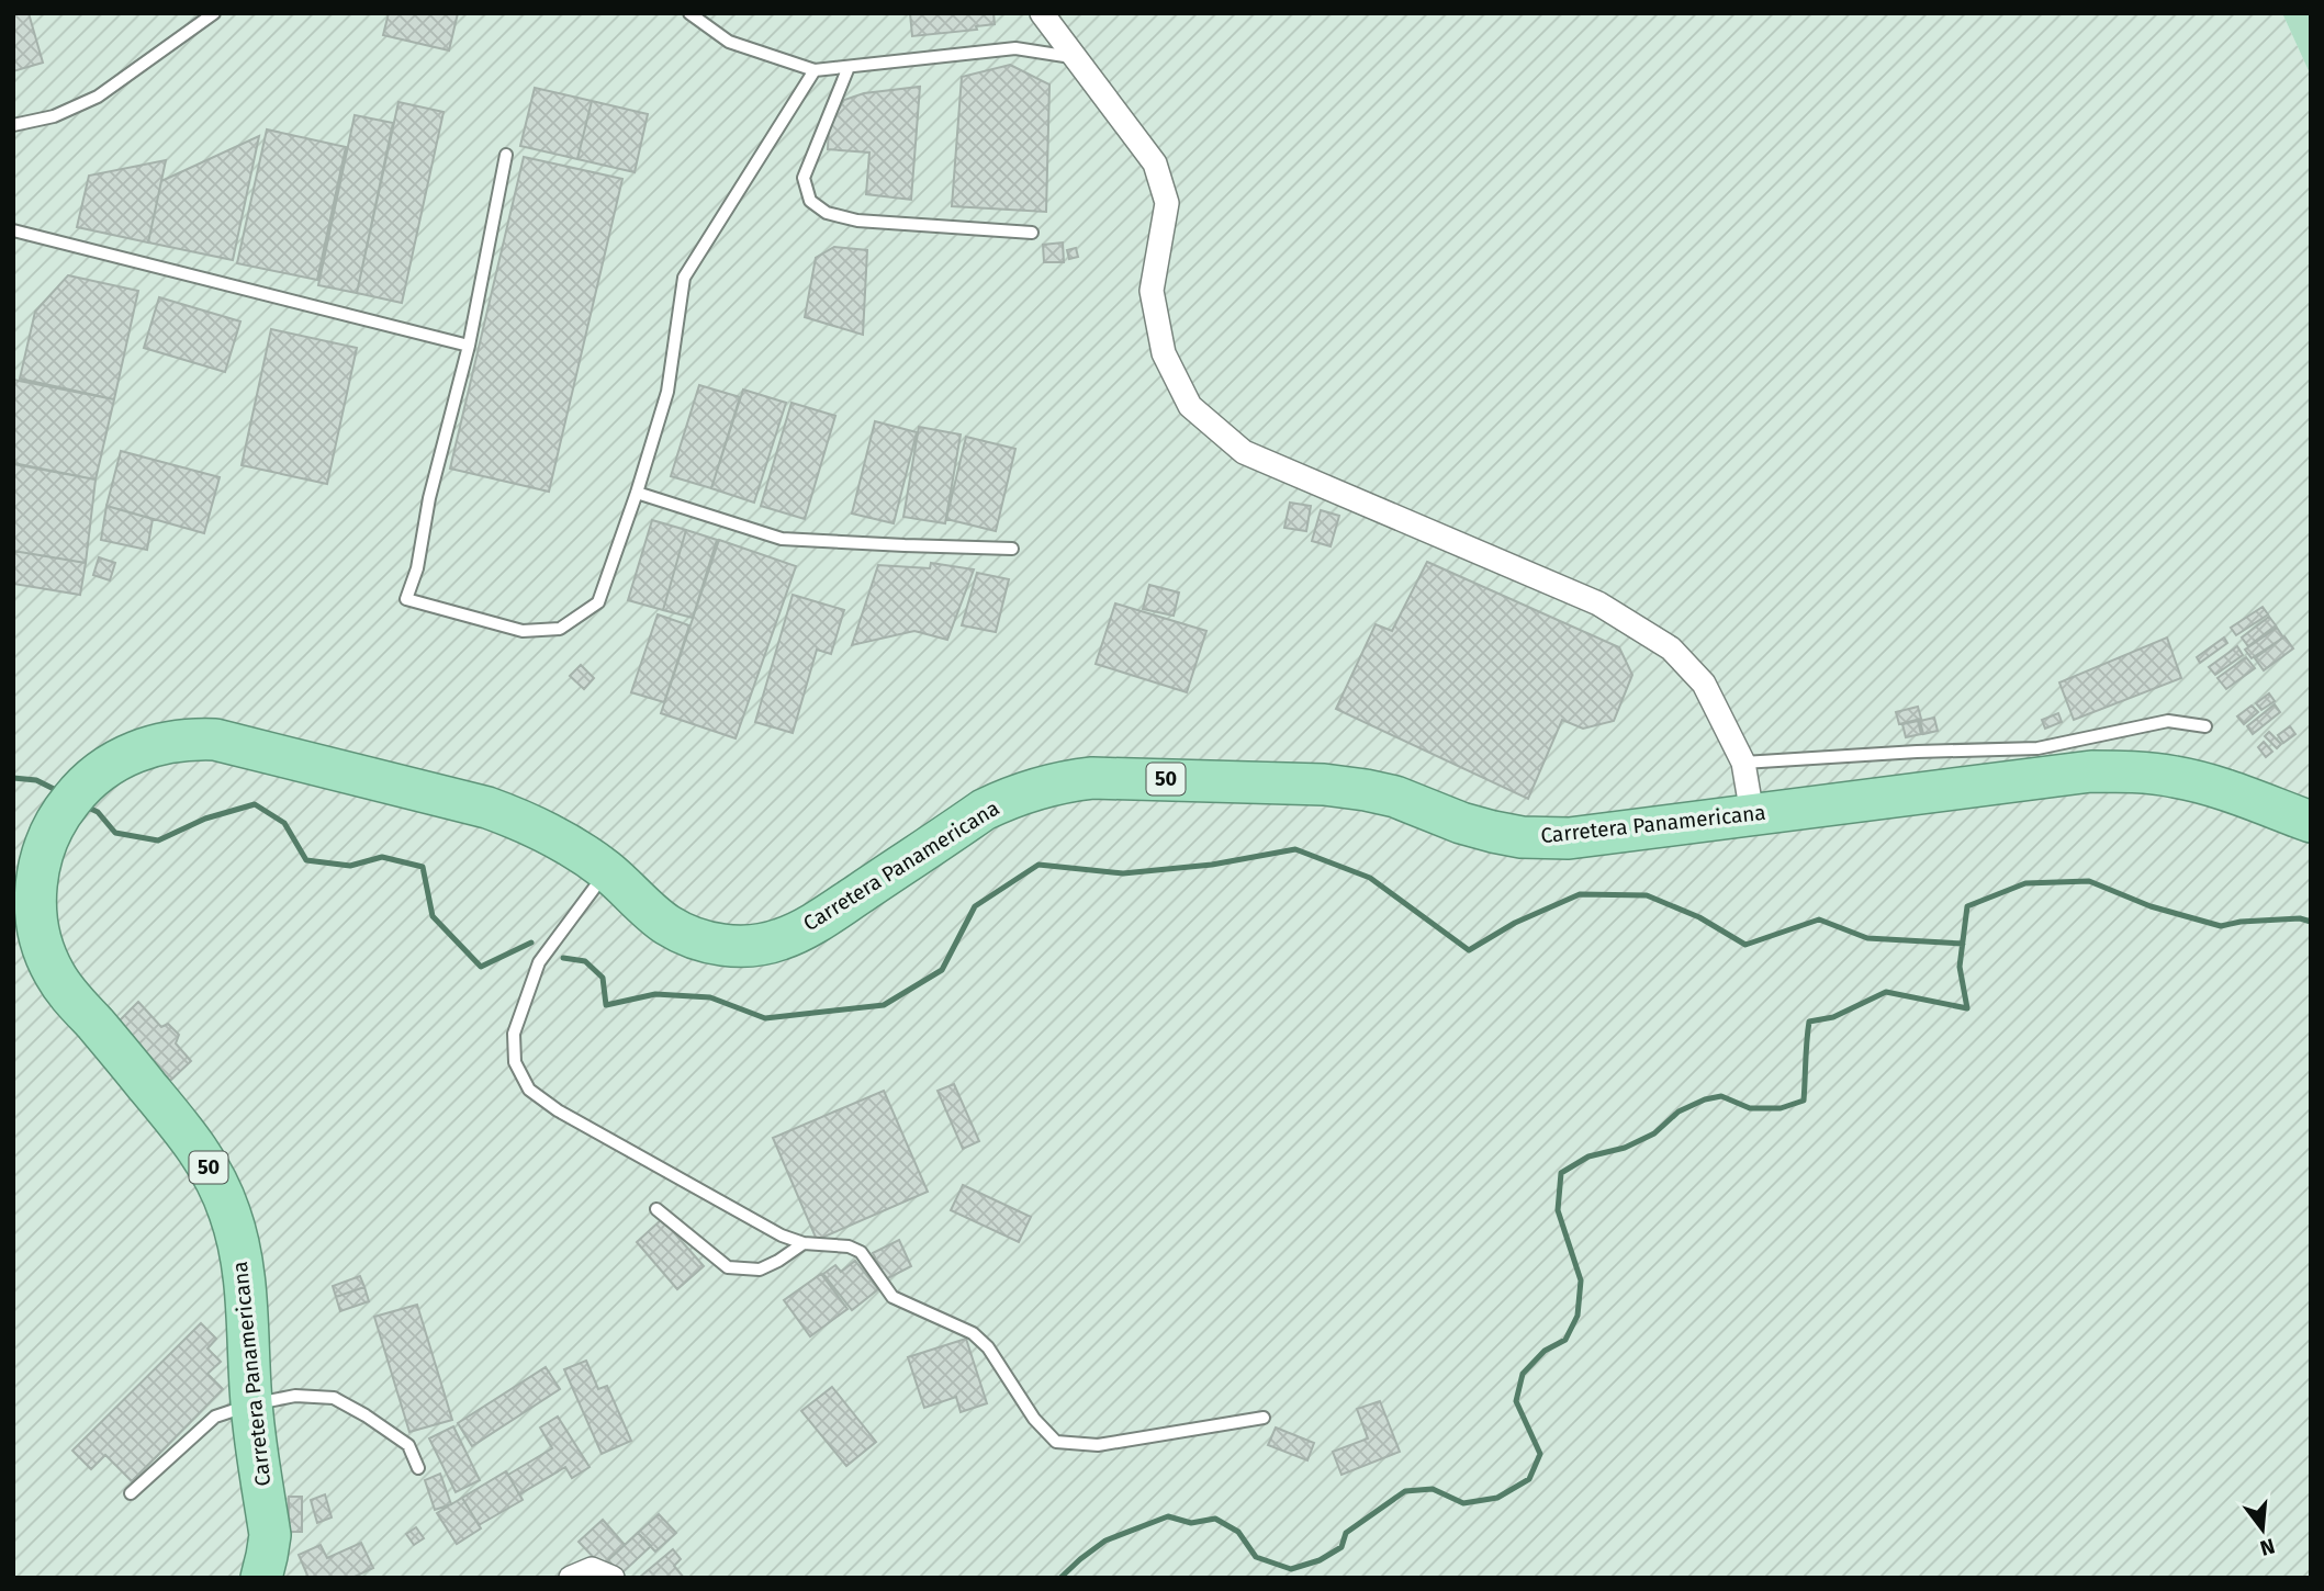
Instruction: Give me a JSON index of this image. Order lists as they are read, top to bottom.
{
  "streets": {
    "highway": ["50", "Carretera Panamericana"]
  },
  "north": "bottom"
}
